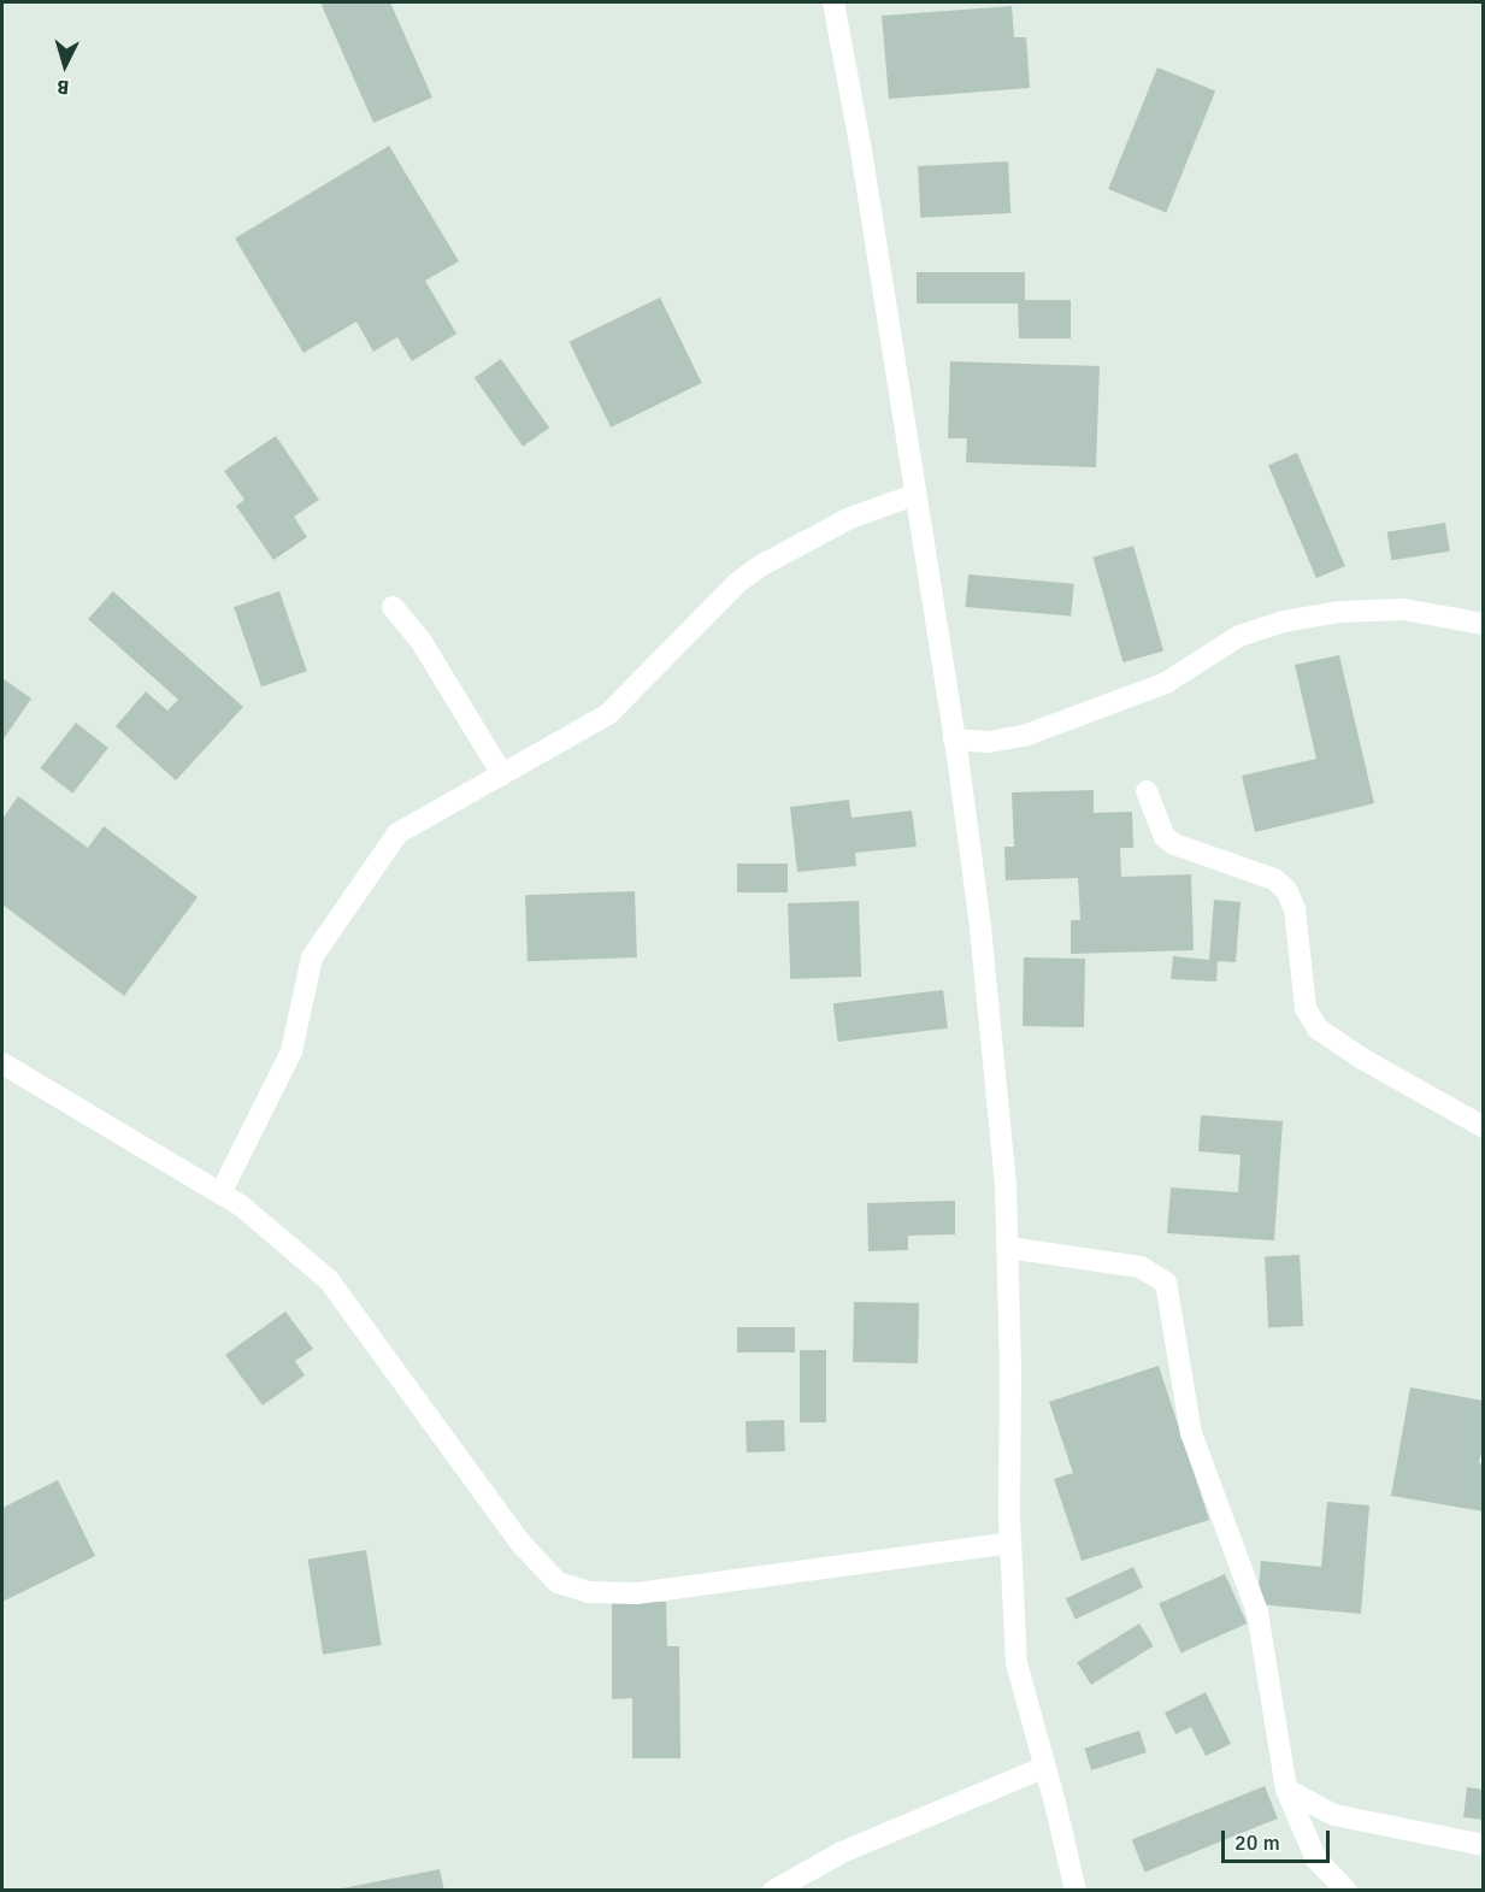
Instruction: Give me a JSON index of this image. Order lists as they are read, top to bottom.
{
  "scale_bar": "20 m",
  "north": "bottom"
}
